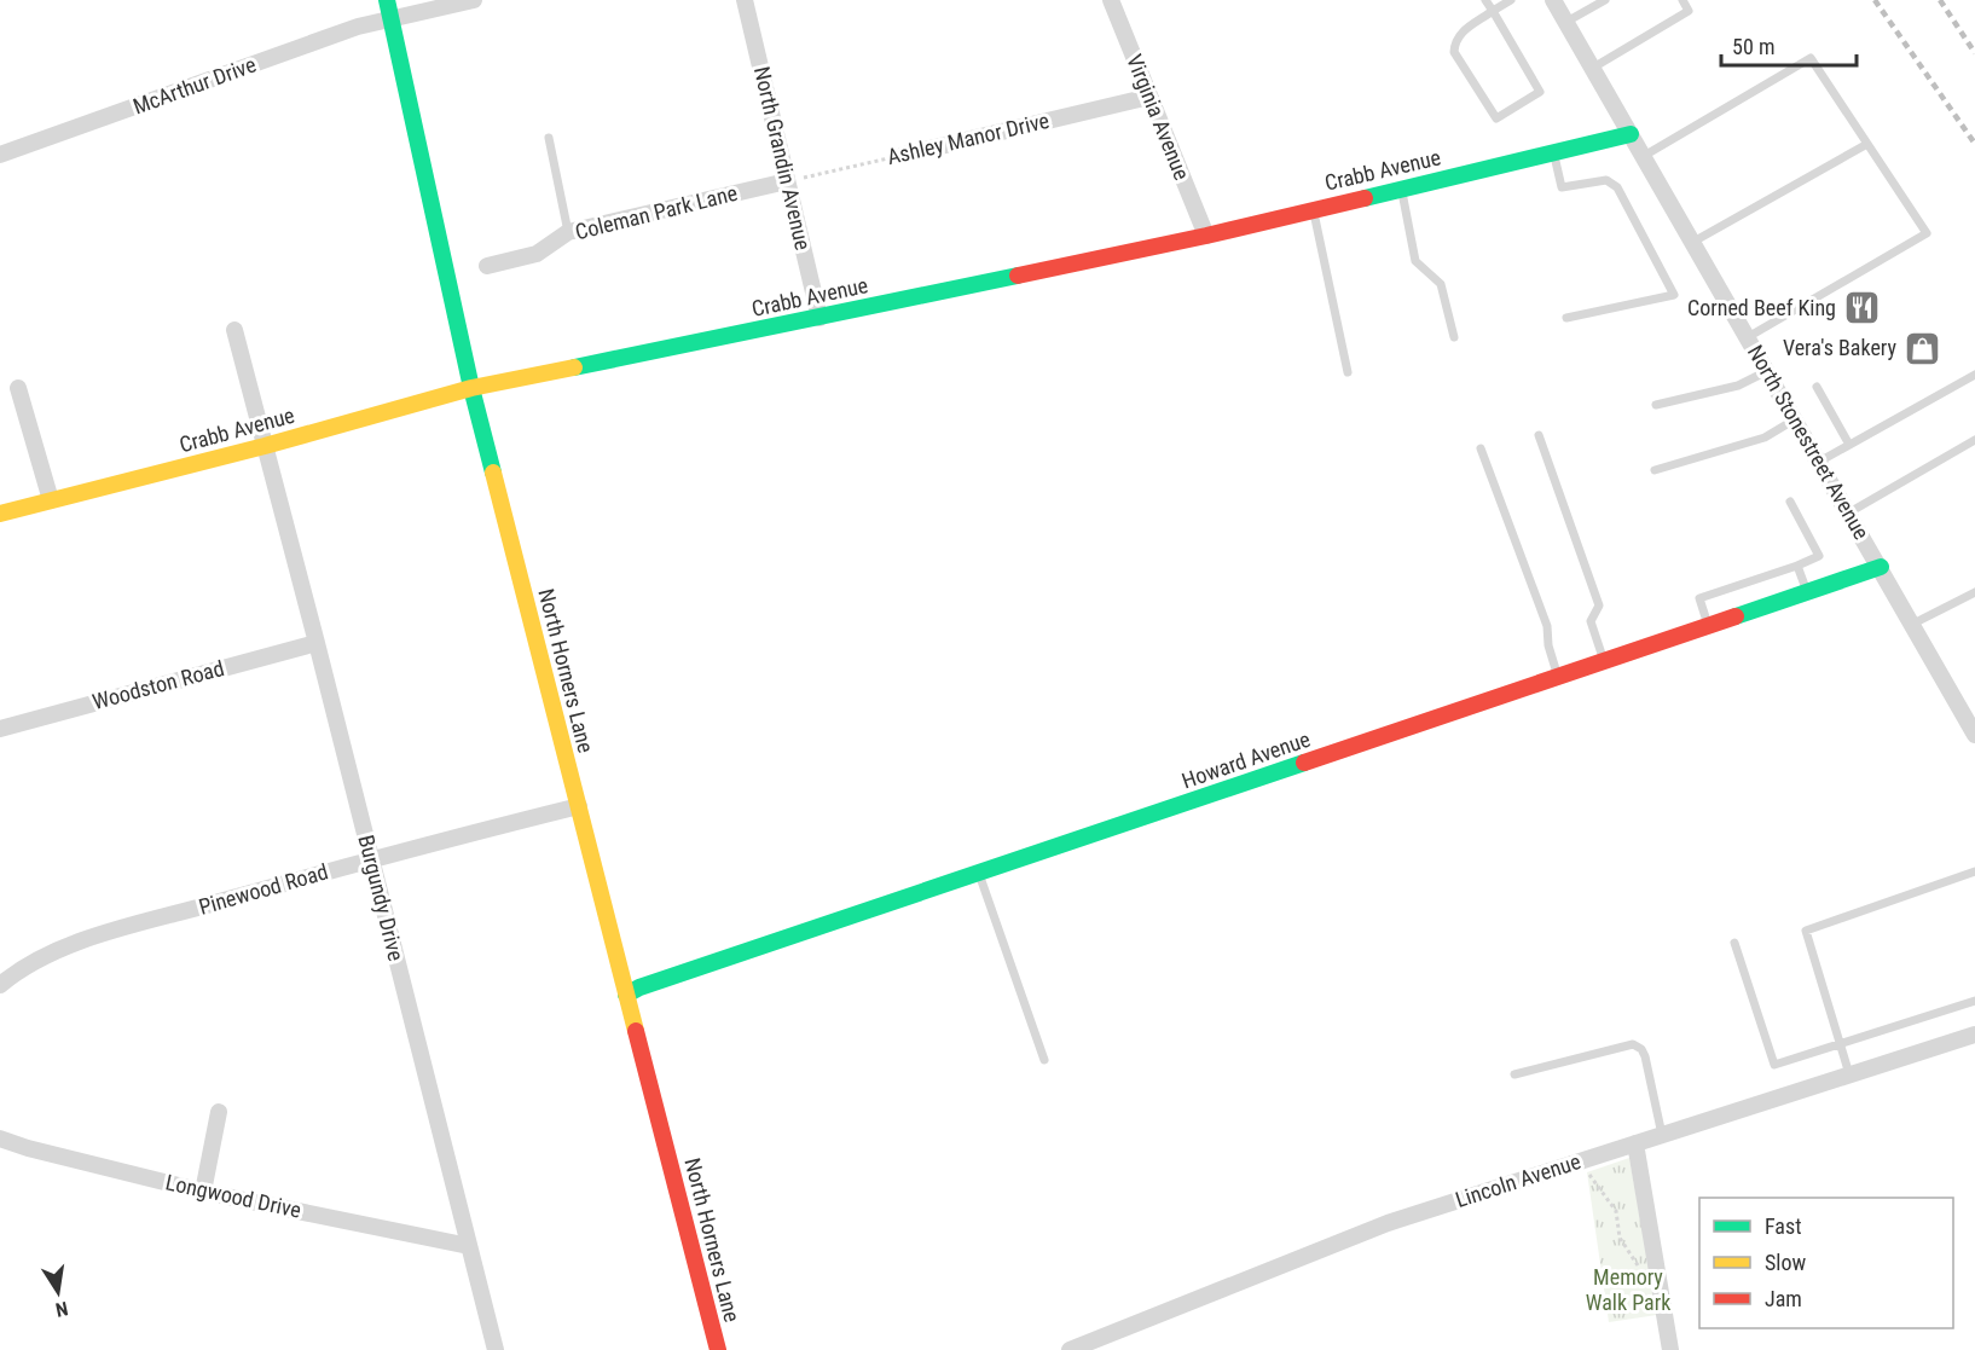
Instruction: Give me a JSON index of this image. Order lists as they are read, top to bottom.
{
  "streets": {
    "street": [
      "McArthur Drive",
      "Virginia Avenue",
      "Ashley Manor Drive",
      "North Grandin Avenue",
      "Crabb Avenue",
      "Coleman Park Lane",
      "North Stonestreet Avenue",
      "North Horners Lane",
      "Woodston Road",
      "Howard Avenue",
      "Pinewood Road",
      "Burgundy Drive",
      "Lincoln Avenue",
      "Longwood Drive"
    ]
  },
  "crossings": [
    ["McArthur Drive", "North Horners Lane"],
    ["Virginia Avenue", "Ashley Manor Drive"],
    ["Virginia Avenue", "Crabb Avenue"],
    ["Ashley Manor Drive", "North Grandin Avenue"],
    ["Ashley Manor Drive", "Coleman Park Lane"],
    ["North Grandin Avenue", "Crabb Avenue"],
    ["North Grandin Avenue", "Coleman Park Lane"],
    ["Crabb Avenue", "North Stonestreet Avenue"],
    ["Crabb Avenue", "North Horners Lane"],
    ["Crabb Avenue", "Burgundy Drive"],
    ["North Stonestreet Avenue", "Howard Avenue"],
    ["North Horners Lane", "Howard Avenue"],
    ["North Horners Lane", "Pinewood Road"],
    ["Woodston Road", "Burgundy Drive"],
    ["Pinewood Road", "Burgundy Drive"],
    ["Burgundy Drive", "Longwood Drive"]
  ],
  "parks": ["Memory Walk Park"],
  "places": {
    "restaurant": ["Corned Beef King"],
    "shop": ["Vera's Bakery"]
  },
  "legend": ["Fast", "Slow", "Jam"],
  "scale_bar": "50 m",
  "north": "bottom"
}
